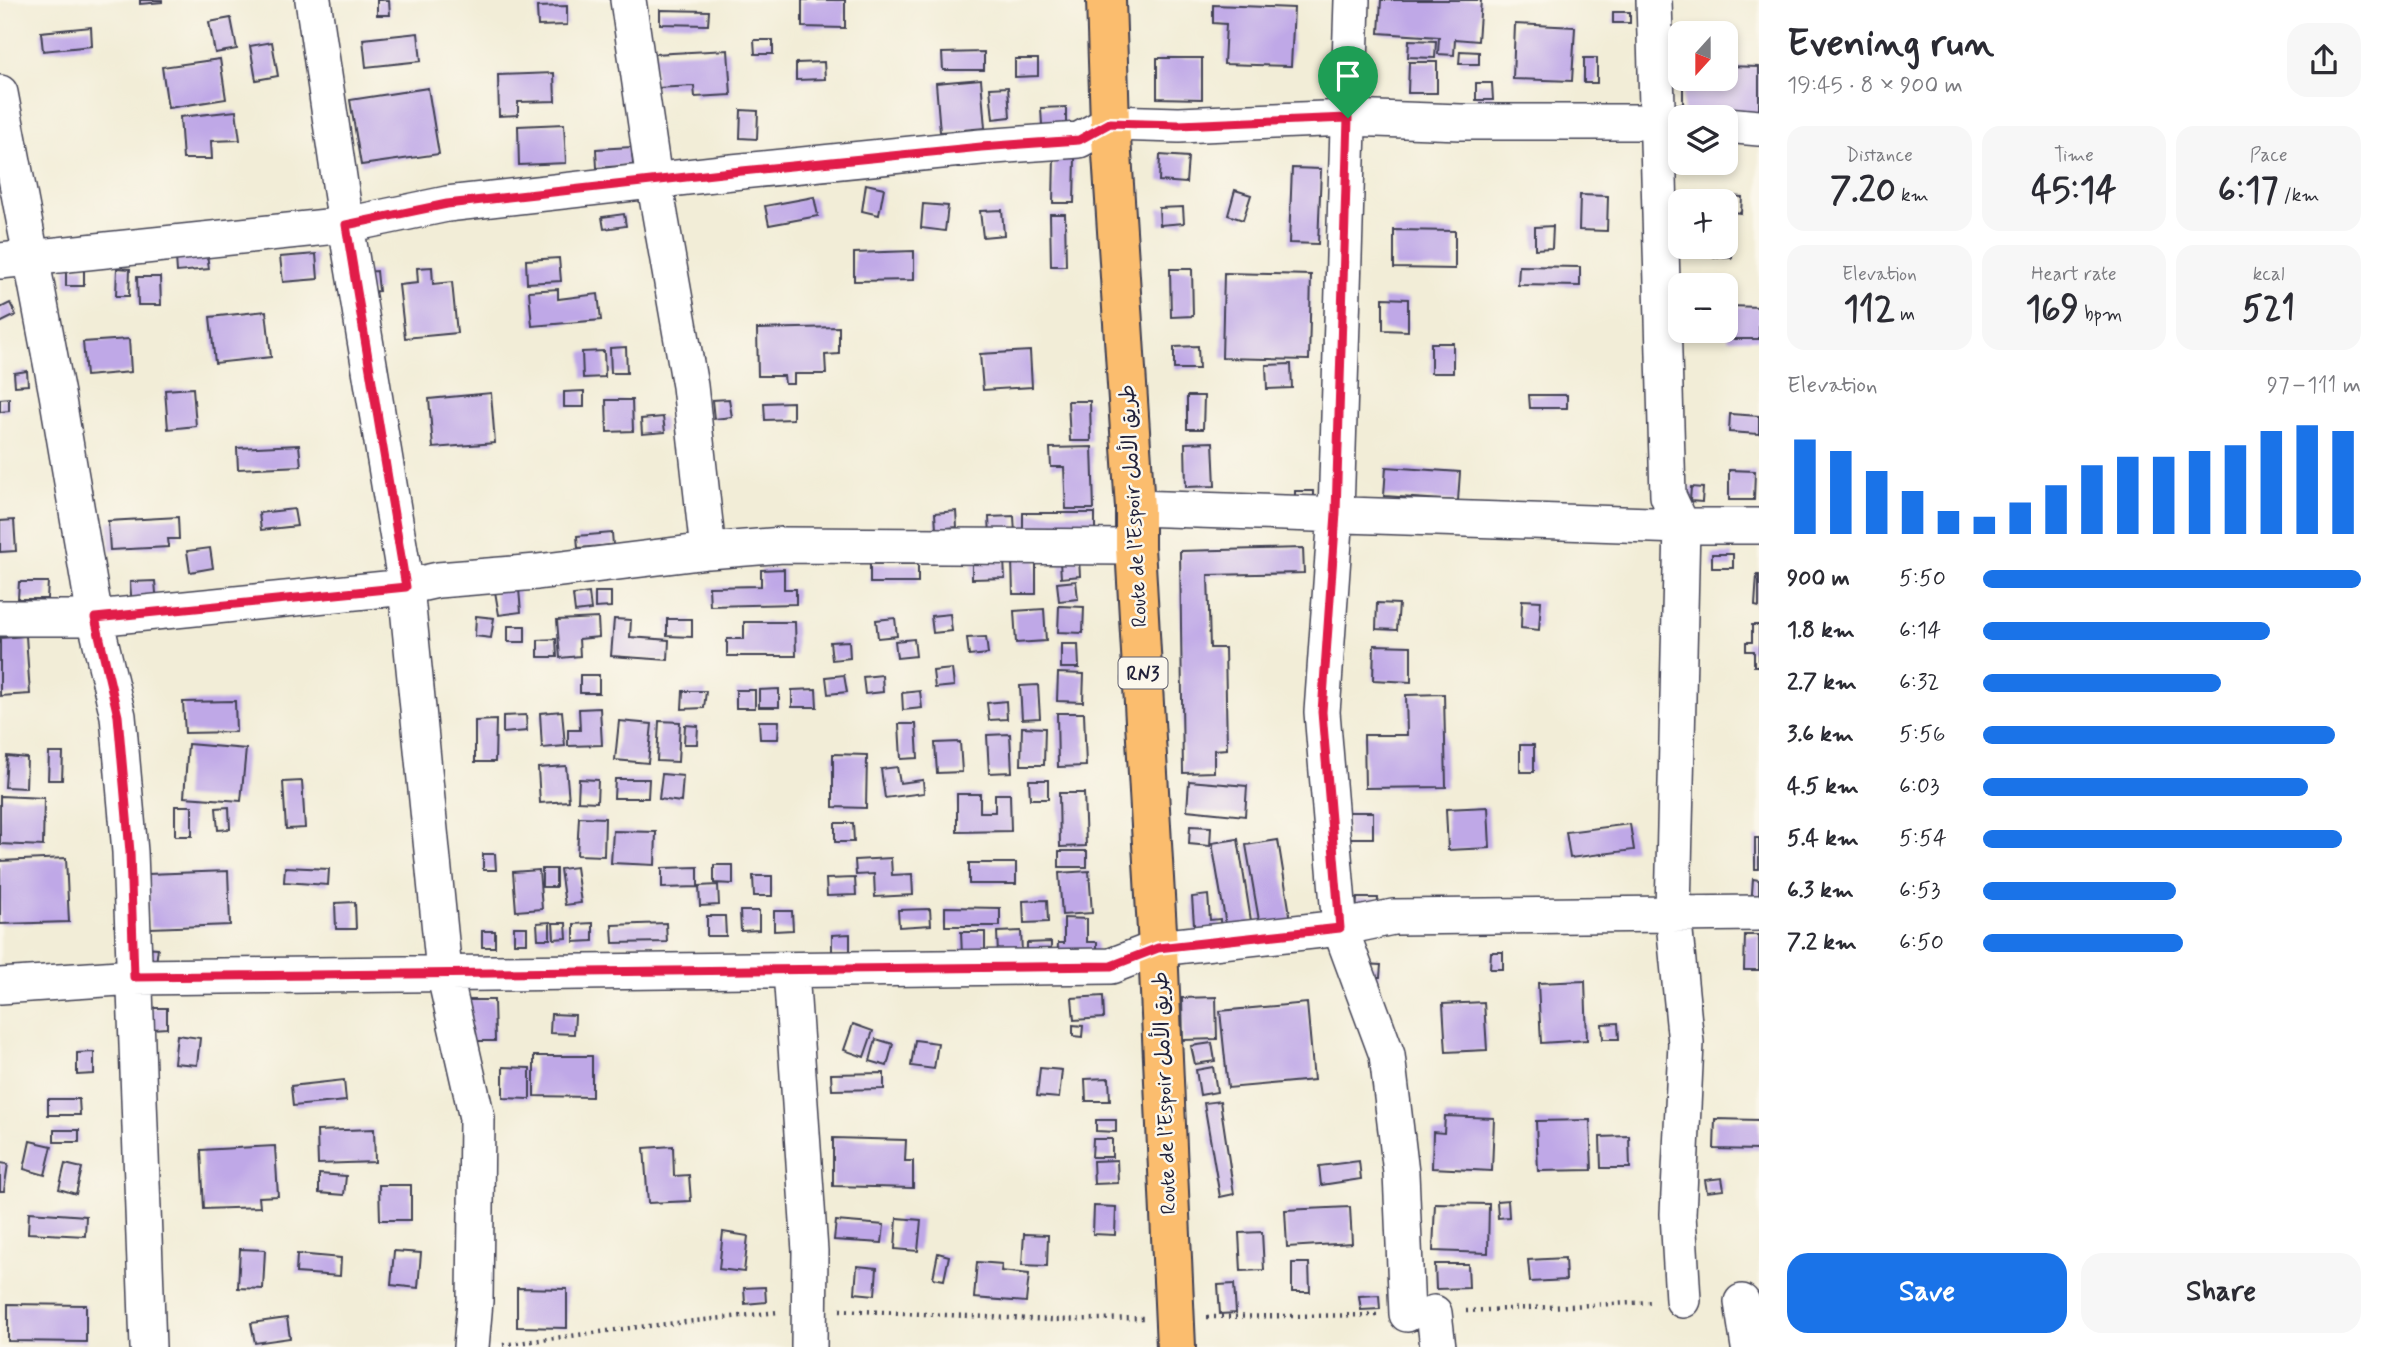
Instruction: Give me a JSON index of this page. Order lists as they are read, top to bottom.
{
  "streets": {
    "highway": ["Route de l’Espoir طريق الأمل", "RN3"]
  },
  "north": "bottom",
  "page": {
    "heading": ["Evening run", "19:45 · 8 × 900 m"],
    "map_buttons": ["+", "−"],
    "stats": [
      ["Distance", "7.20 km"],
      ["Time", "45:14"],
      ["Pace", "6:17 /km"],
      ["Elevation", "112 m"],
      ["Heart rate", "169 bpm"],
      ["kcal", "521"]
    ],
    "chart": ["Elevation", "97–111 m"],
    "list": [
      {
        "name": "900 m",
        "note": "5:50"
      },
      {
        "name": "1.8 km",
        "note": "6:14"
      },
      {
        "name": "2.7 km",
        "note": "6:32"
      },
      {
        "name": "3.6 km",
        "note": "5:56"
      },
      {
        "name": "4.5 km",
        "note": "6:03"
      },
      {
        "name": "5.4 km",
        "note": "5:54"
      },
      {
        "name": "6.3 km",
        "note": "6:53"
      },
      {
        "name": "7.2 km",
        "note": "6:50"
      }
    ],
    "buttons": ["Save", "Share"]
  }
}
